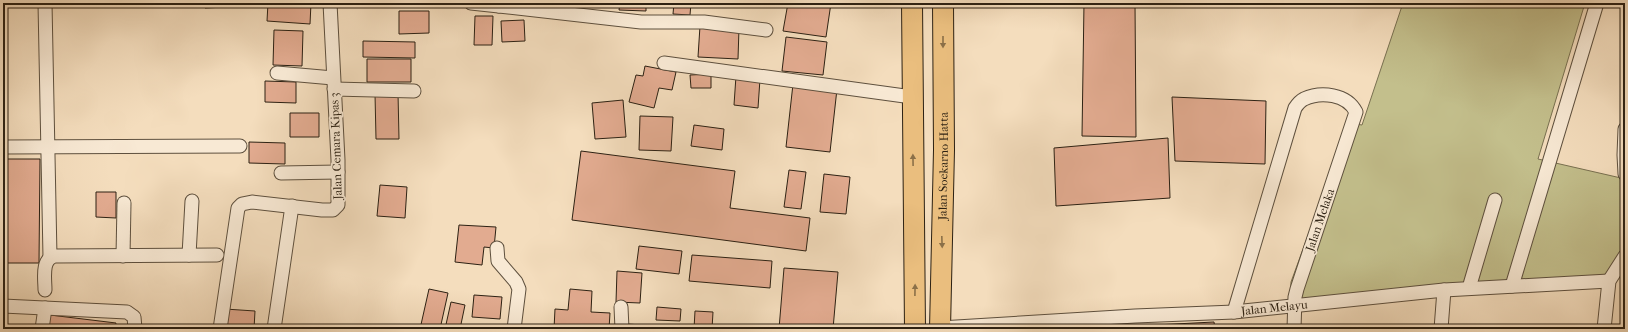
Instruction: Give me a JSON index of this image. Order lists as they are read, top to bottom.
{
  "streets": {
    "main road": ["Jalan Soekarno Hatta"],
    "street": ["Jalan Cemara Kipas 3", "Jalan Melaka", "Jalan Melayu"]
  },
  "crossings": [
    ["Jalan Soekarno Hatta", "Jalan Melayu"],
    ["Jalan Melaka", "Jalan Melayu"]
  ]
}
